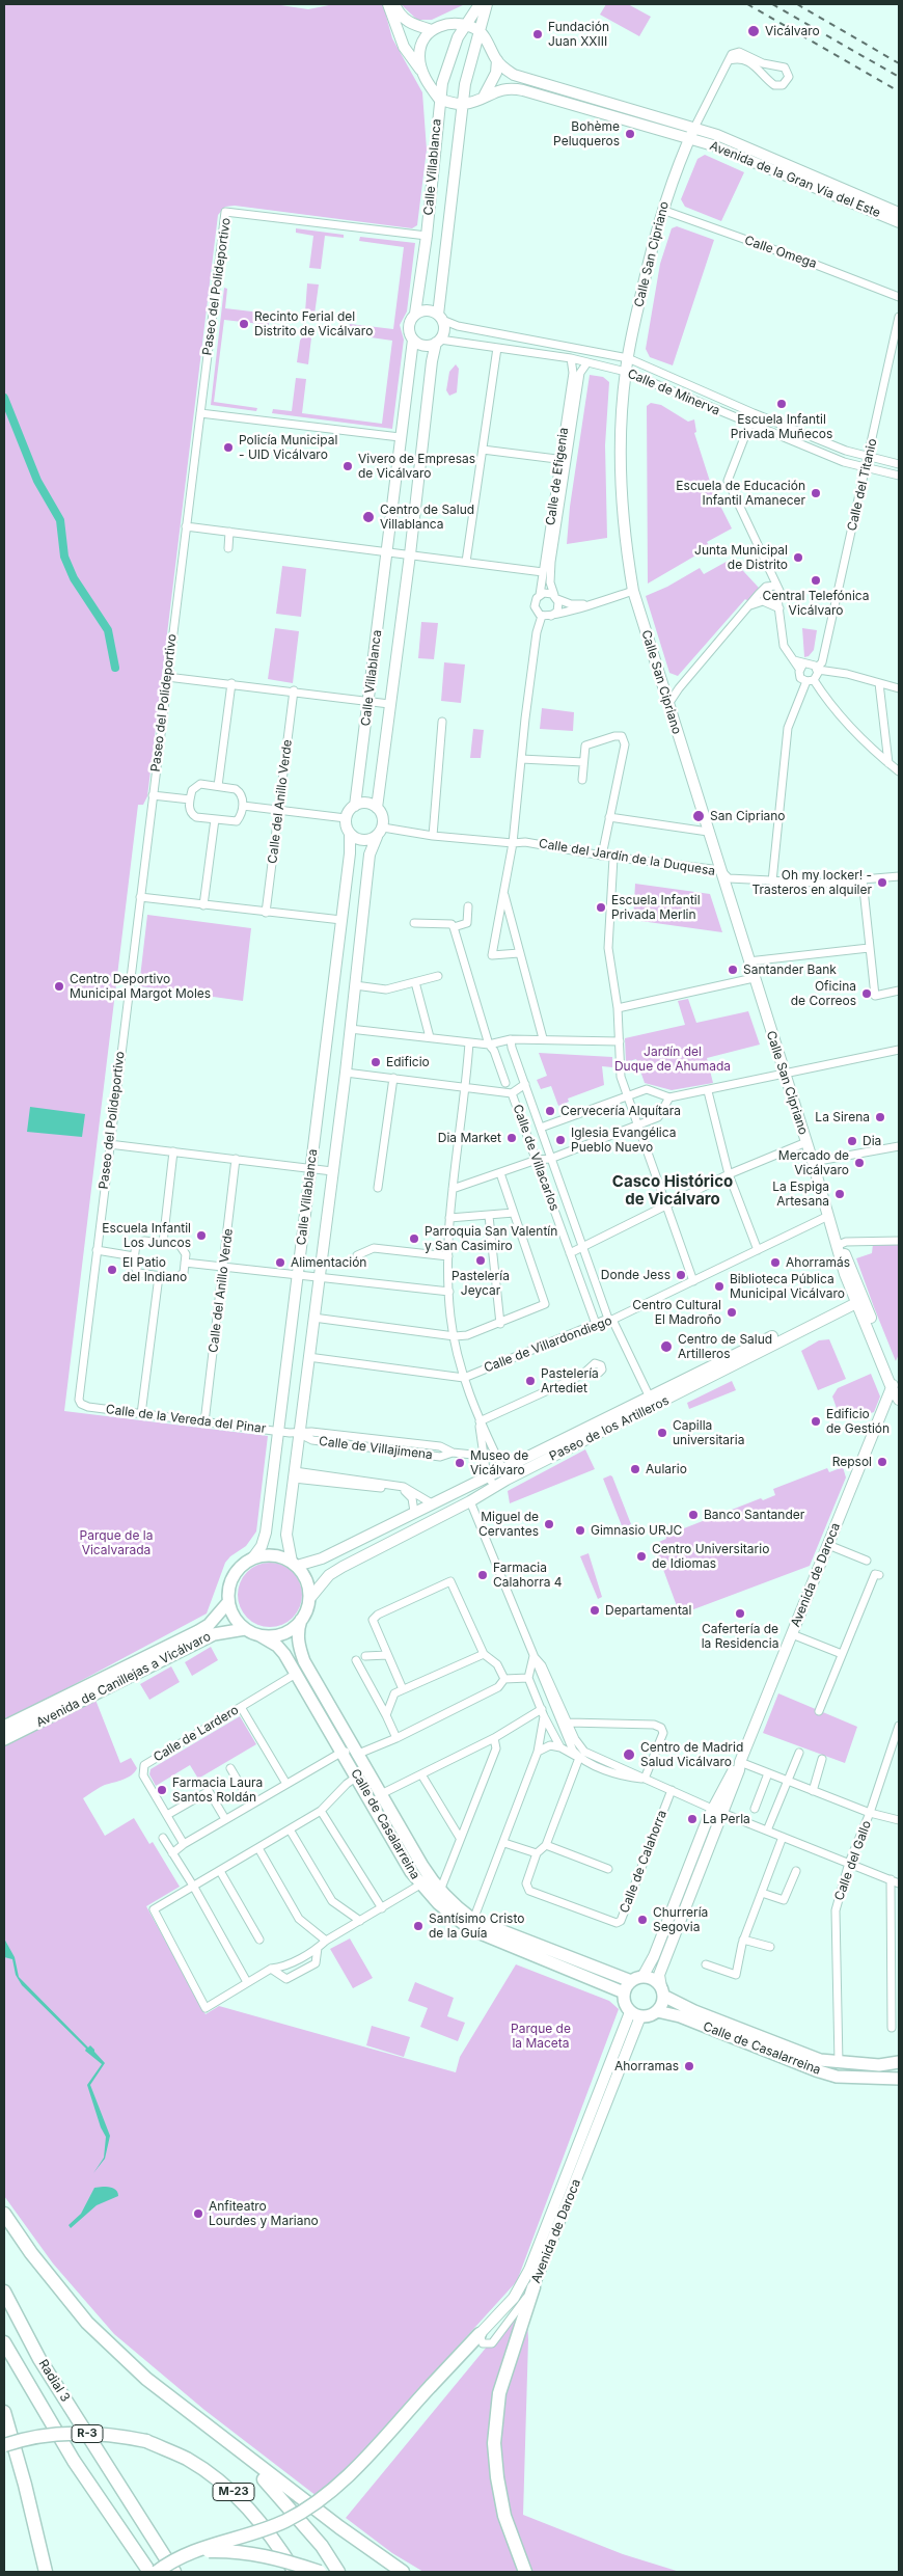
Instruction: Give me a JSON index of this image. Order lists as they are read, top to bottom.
{
  "streets": {
    "highway": ["Radial 3", "R-3", "M-23"],
    "main road": [
      "Calle Villablanca",
      "Avenida de la Gran Vía del Este",
      "Calle San Cipriano",
      "Paseo de los Artilleros",
      "Avenida de Daroca",
      "Avenida de Canillejas a Vicálvaro",
      "Calle de Casalarreina"
    ],
    "street": [
      "Calle Omega",
      "Paseo del Polideportivo",
      "Calle de Minerva",
      "Calle de Efigenia",
      "Calle del Titanio",
      "Calle del Anillo Verde",
      "Calle del Jardín de la Duquesa",
      "Calle de Villacarlos",
      "Calle de Villardondiego",
      "Calle de la Vereda del Pinar",
      "Calle de Villajimena",
      "Calle de Lardero",
      "Calle del Gallo",
      "Calle de Calahorra"
    ]
  },
  "crossings": [
    ["Calle Villablanca", "Avenida de la Gran Vía del Este"],
    ["Calle Villablanca", "Paseo del Polideportivo"],
    ["Calle Villablanca", "Calle de Minerva"],
    ["Calle Villablanca", "Calle del Jardín de la Duquesa"],
    ["Calle Villablanca", "Calle de Villardondiego"],
    ["Calle Villablanca", "Calle de la Vereda del Pinar"],
    ["Calle Villablanca", "Paseo de los Artilleros"],
    ["Calle Villablanca", "Calle de Villajimena"],
    ["Calle Villablanca", "Avenida de Canillejas a Vicálvaro"],
    ["Calle Villablanca", "Calle de Casalarreina"],
    ["Avenida de la Gran Vía del Este", "Calle San Cipriano"],
    ["Calle Omega", "Calle San Cipriano"],
    ["Calle San Cipriano", "Calle de Minerva"],
    ["Calle San Cipriano", "Calle del Jardín de la Duquesa"],
    ["Calle San Cipriano", "Calle de Villardondiego"],
    ["Calle San Cipriano", "Paseo de los Artilleros"],
    ["Calle San Cipriano", "Avenida de Daroca"],
    ["Paseo del Polideportivo", "Calle de la Vereda del Pinar"],
    ["Calle de Minerva", "Calle de Efigenia"],
    ["Calle de Minerva", "Calle del Titanio"],
    ["Calle del Anillo Verde", "Calle de la Vereda del Pinar"],
    ["Calle de Villacarlos", "Calle de Villardondiego"],
    ["Calle de Villacarlos", "Paseo de los Artilleros"],
    ["Calle de la Vereda del Pinar", "Calle de Villajimena"],
    ["Paseo de los Artilleros", "Avenida de Canillejas a Vicálvaro"],
    ["Paseo de los Artilleros", "Calle de Casalarreina"],
    ["Avenida de Daroca", "Calle de Casalarreina"],
    ["Avenida de Canillejas a Vicálvaro", "Calle de Casalarreina"],
    ["Calle de Lardero", "Calle de Casalarreina"],
    ["Calle de Casalarreina", "Calle del Gallo"]
  ],
  "districts": ["Casco Histórico de Vicálvaro"],
  "parks": ["Jardín del Duque de Ahumada", "Parque de la Vicalvarada", "Parque de la Maceta"],
  "places": [
    "Vicálvaro",
    "Fundación Juan XXIII",
    "Bohème Peluqueros",
    "Recinto Ferial del Distrito de Vicálvaro",
    "Escuela Infantil Privada Muñecos",
    "Policía Municipal - UID Vicálvaro",
    "Vivero de Empresas de Vicálvaro",
    "Escuela de Educación Infantil Amanecer",
    "Centro de Salud Villablanca",
    "Junta Municipal de Distrito",
    "Central Telefónica Vicálvaro",
    "San Cipriano",
    "Oh my locker! - Trasteros en alquiler",
    "Escuela Infantil Privada Merlin",
    "Santander Bank",
    "Centro Deportivo Municipal Margot Moles",
    "Oficina de Correos",
    "Edificio",
    "Cervecería Alquítara",
    "La Sirena",
    "Dia Market",
    "Iglesia Evangélica Pueblo Nuevo",
    "Dia",
    "Mercado de Vicálvaro",
    "La Espiga Artesana",
    "Escuela Infantil Los Juncos",
    "Parroquia San Valentín y San Casimiro",
    "Pastelería Jeycar",
    "Alimentación",
    "Ahorramás",
    "El Patio del Indiano",
    "Donde Jess",
    "Biblioteca Pública Municipal Vicálvaro",
    "Centro Cultural El Madroño",
    "Centro de Salud Artilleros",
    "Pastelería Artediet",
    "Edificio de Gestión",
    "Capilla universitaria",
    "Repsol",
    "Museo de Vicálvaro",
    "Aulario",
    "Banco Santander",
    "Miguel de Cervantes",
    "Gimnasio URJC",
    "Centro Universitario de Idiomas",
    "Farmacia Calahorra 4",
    "Departamental",
    "Cafertería de la Residencia",
    "Centro de Madrid Salud Vicálvaro",
    "Farmacia Laura Santos Roldán",
    "La Perla",
    "Churrería Segovia",
    "Santísimo Cristo de la Guía",
    "Ahorramas",
    "Anfiteatro Lourdes y Mariano"
  ]
}
